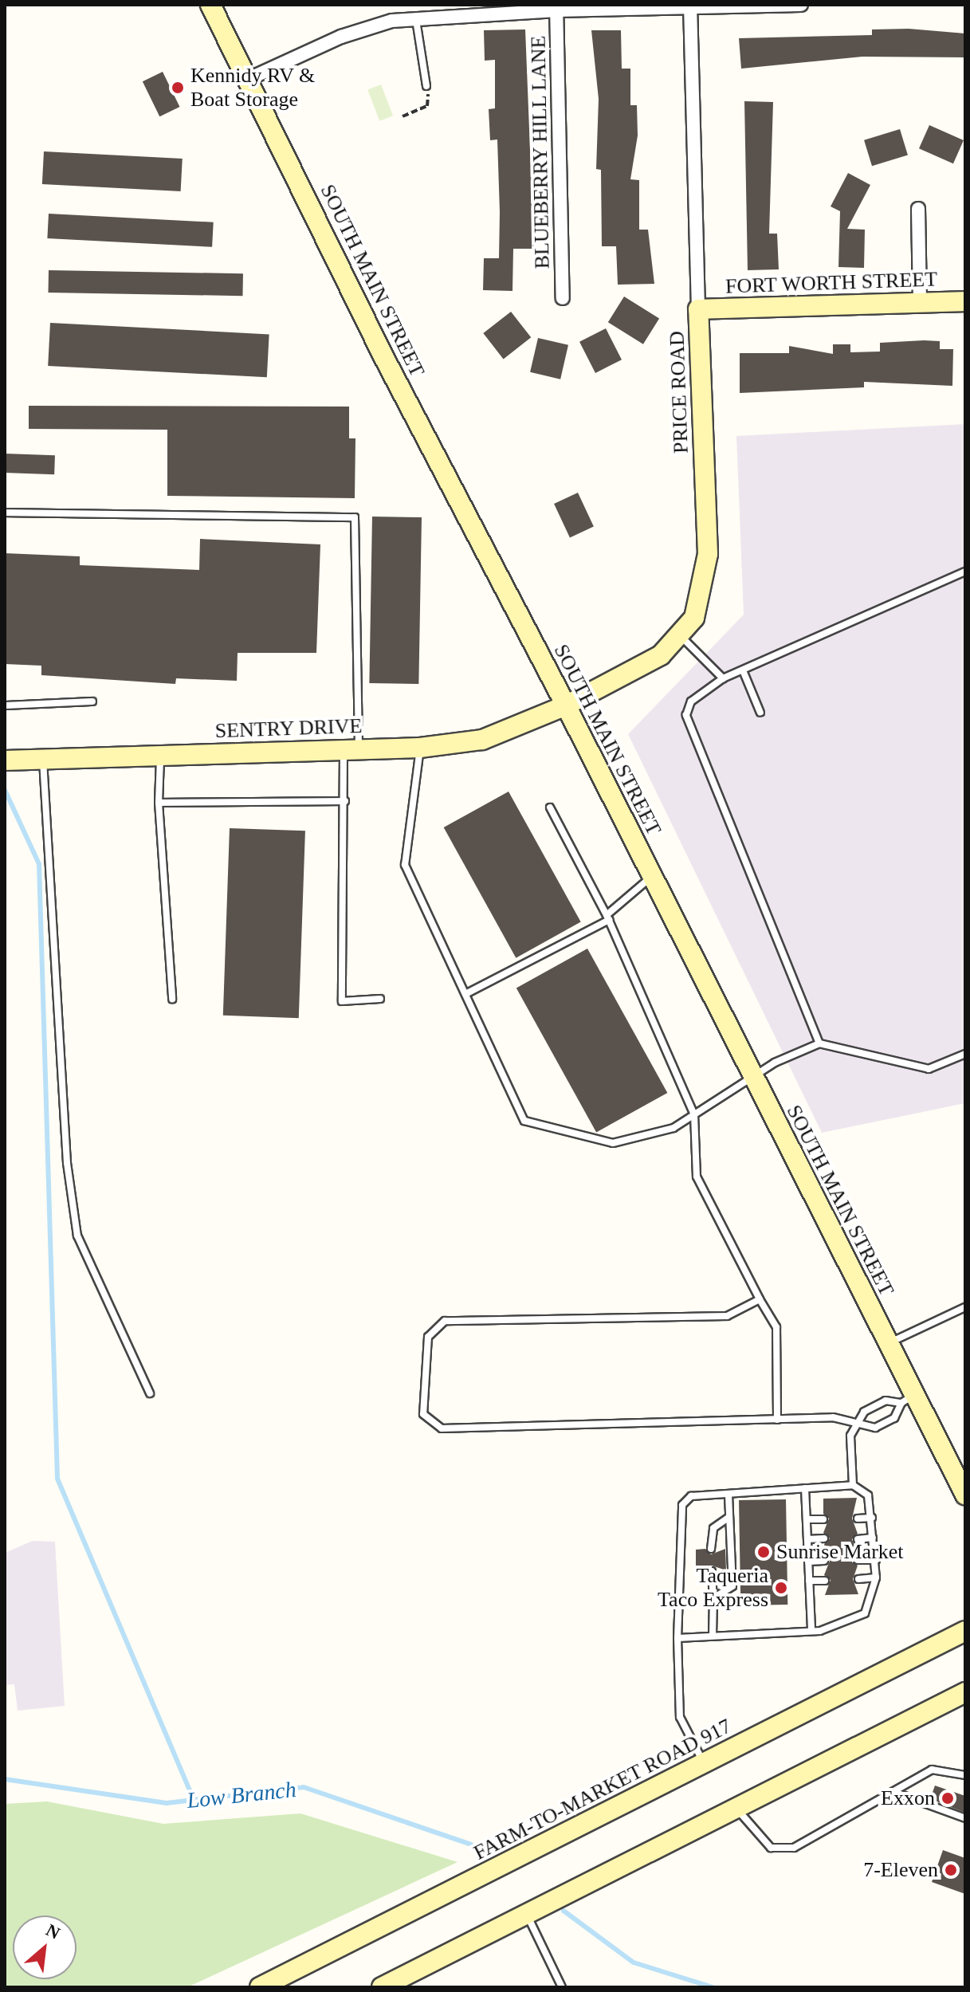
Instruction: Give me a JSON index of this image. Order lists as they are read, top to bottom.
{
  "streets": {
    "main road": [
      "SOUTH MAIN STREET",
      "FORT WORTH STREET",
      "PRICE ROAD",
      "SENTRY DRIVE",
      "FARM-TO-MARKET ROAD 917"
    ],
    "street": ["BLUEBERRY HILL LANE"]
  },
  "crossings": [
    ["SOUTH MAIN STREET", "PRICE ROAD"],
    ["SOUTH MAIN STREET", "SENTRY DRIVE"],
    ["FORT WORTH STREET", "PRICE ROAD"],
    ["PRICE ROAD", "SENTRY DRIVE"]
  ],
  "water": ["Low Branch"],
  "places": [
    "Kennidy RV & Boat Storage",
    "Sunrise Market",
    "Taqueria Taco Express",
    "Exxon",
    "7-Eleven"
  ],
  "north": "top right"
}
